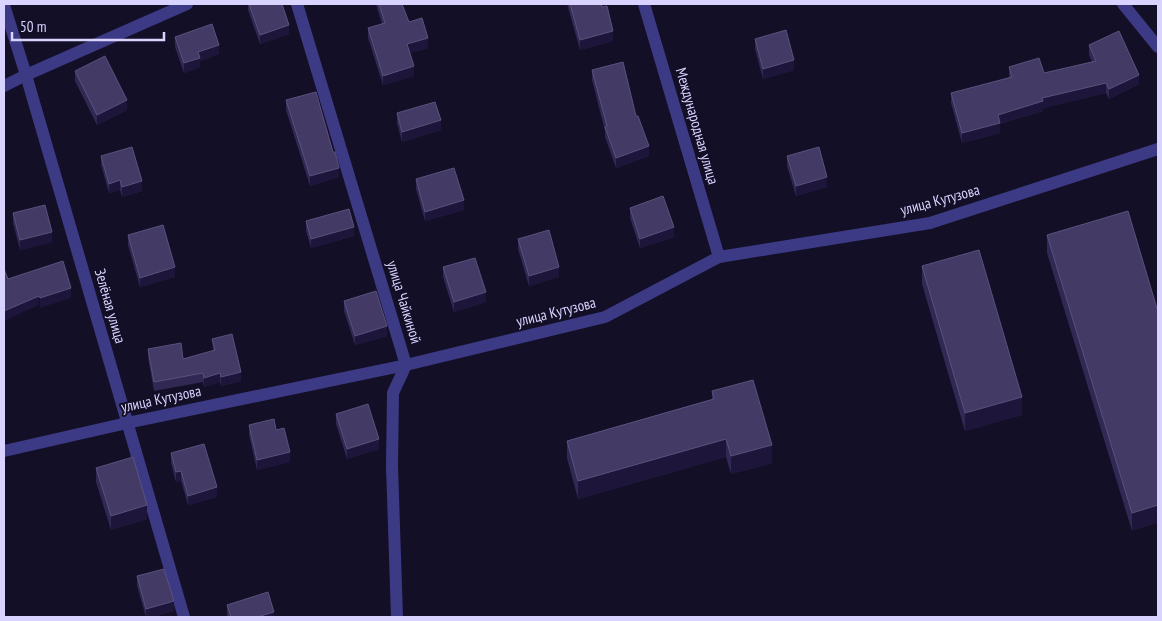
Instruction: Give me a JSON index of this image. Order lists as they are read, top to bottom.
{
  "streets": {
    "street": [
      "Международная улица",
      "улица Кутузова",
      "улица Чайкиной",
      "Зелёная улица"
    ]
  },
  "crossings": [
    ["Международная улица", "улица Кутузова"],
    ["улица Кутузова", "улица Чайкиной"],
    ["улица Кутузова", "Зелёная улица"]
  ],
  "scale_bar": "50 m"
}
